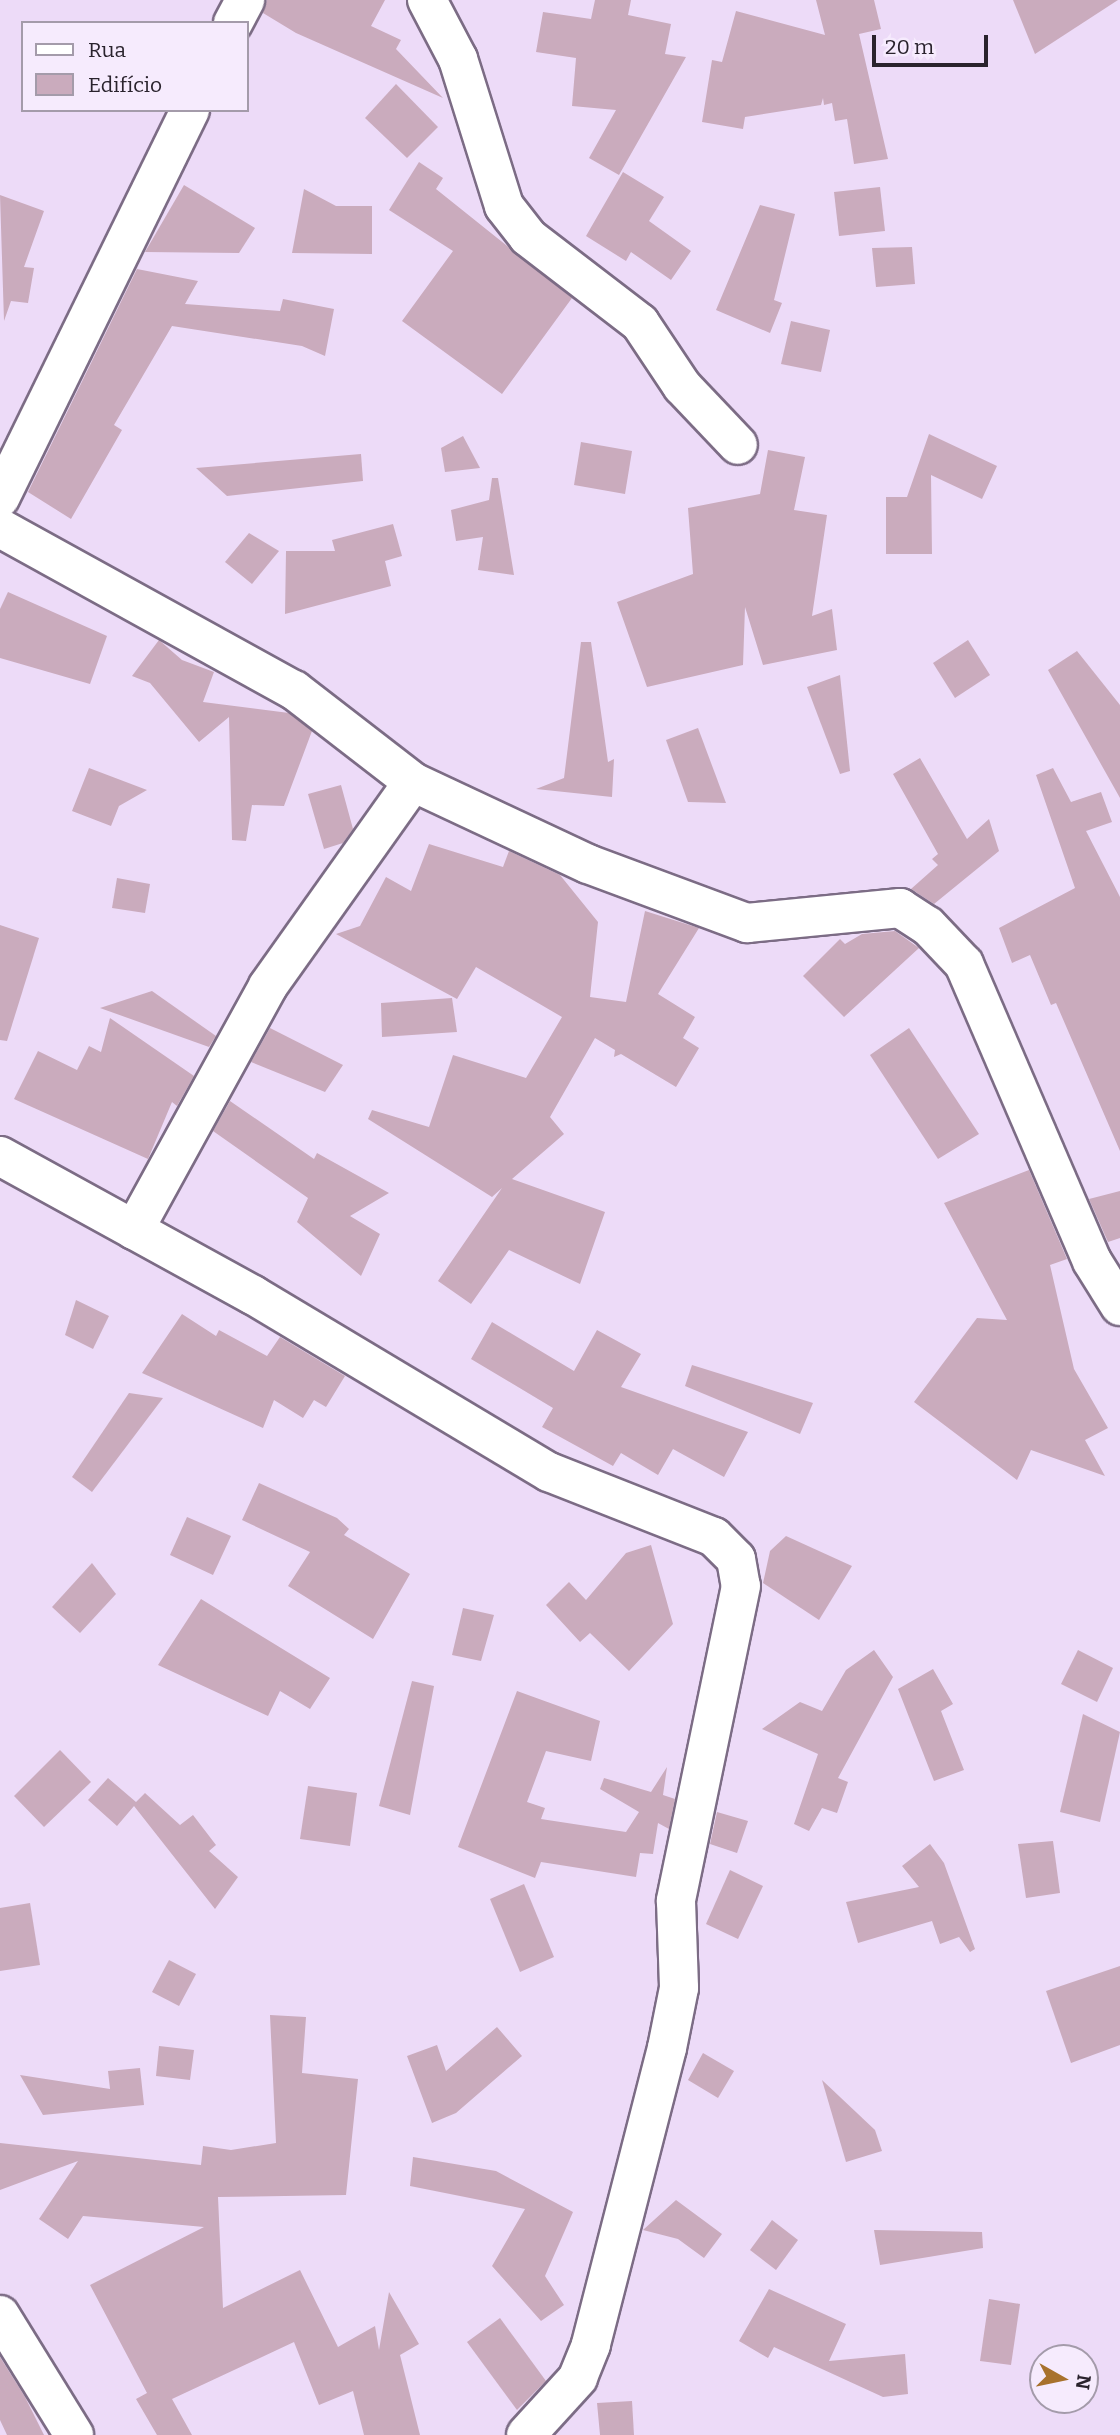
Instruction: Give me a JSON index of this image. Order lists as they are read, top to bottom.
{
  "legend": ["Rua", "Edifício"],
  "scale_bar": "20 m",
  "north": "right"
}
